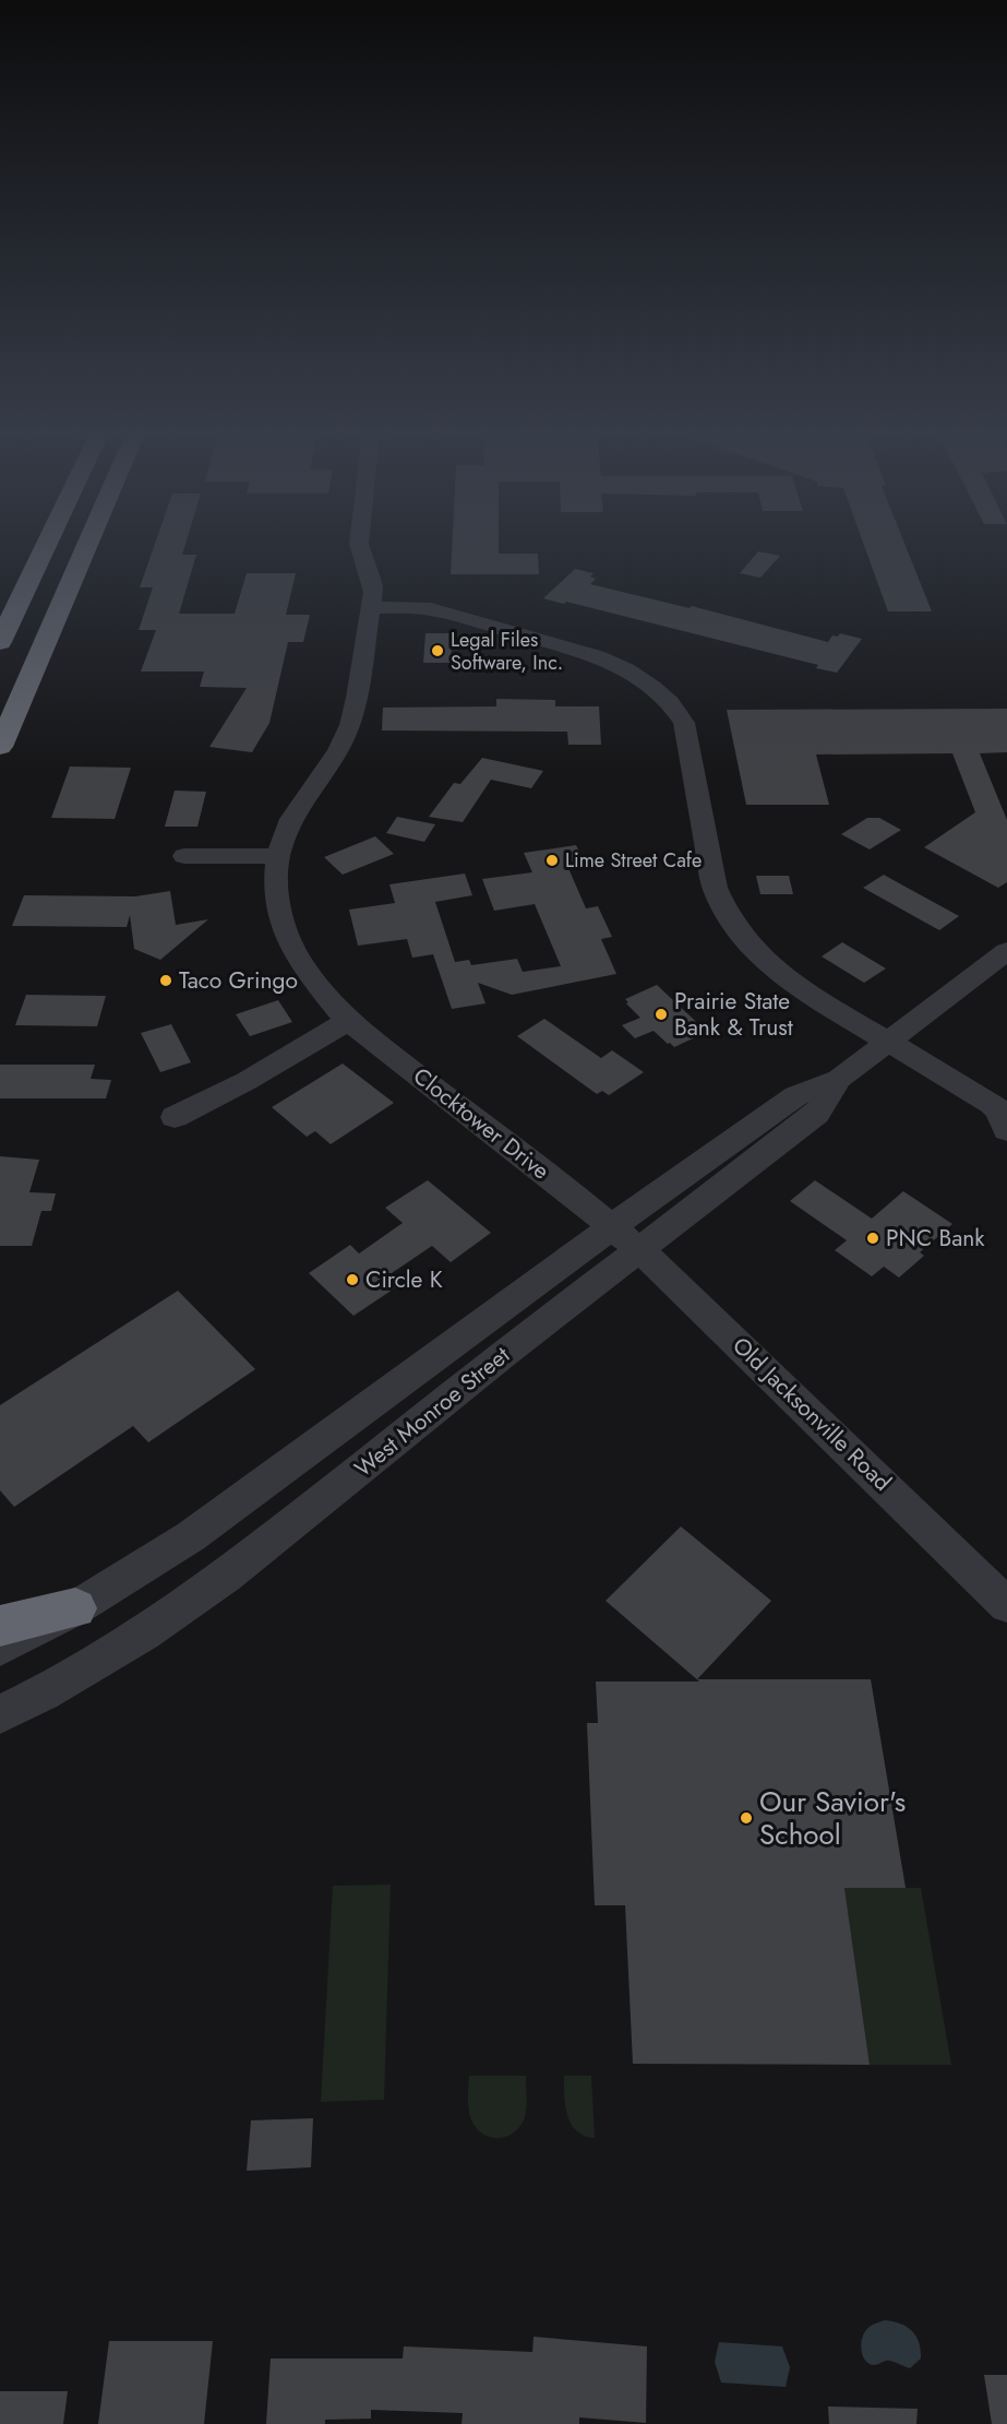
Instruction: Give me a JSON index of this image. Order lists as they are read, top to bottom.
{
  "streets": {
    "street": ["Clocktower Drive", "West Monroe Street", "Old Jacksonville Road"]
  },
  "crossings": [
    ["Clocktower Drive", "West Monroe Street"],
    ["Clocktower Drive", "Old Jacksonville Road"],
    ["West Monroe Street", "Old Jacksonville Road"]
  ],
  "places": [
    "Legal Files Software, Inc.",
    "Lime Street Cafe",
    "Taco Gringo",
    "Prairie State Bank & Trust",
    "PNC Bank",
    "Circle K",
    "Our Savior's School"
  ]
}
